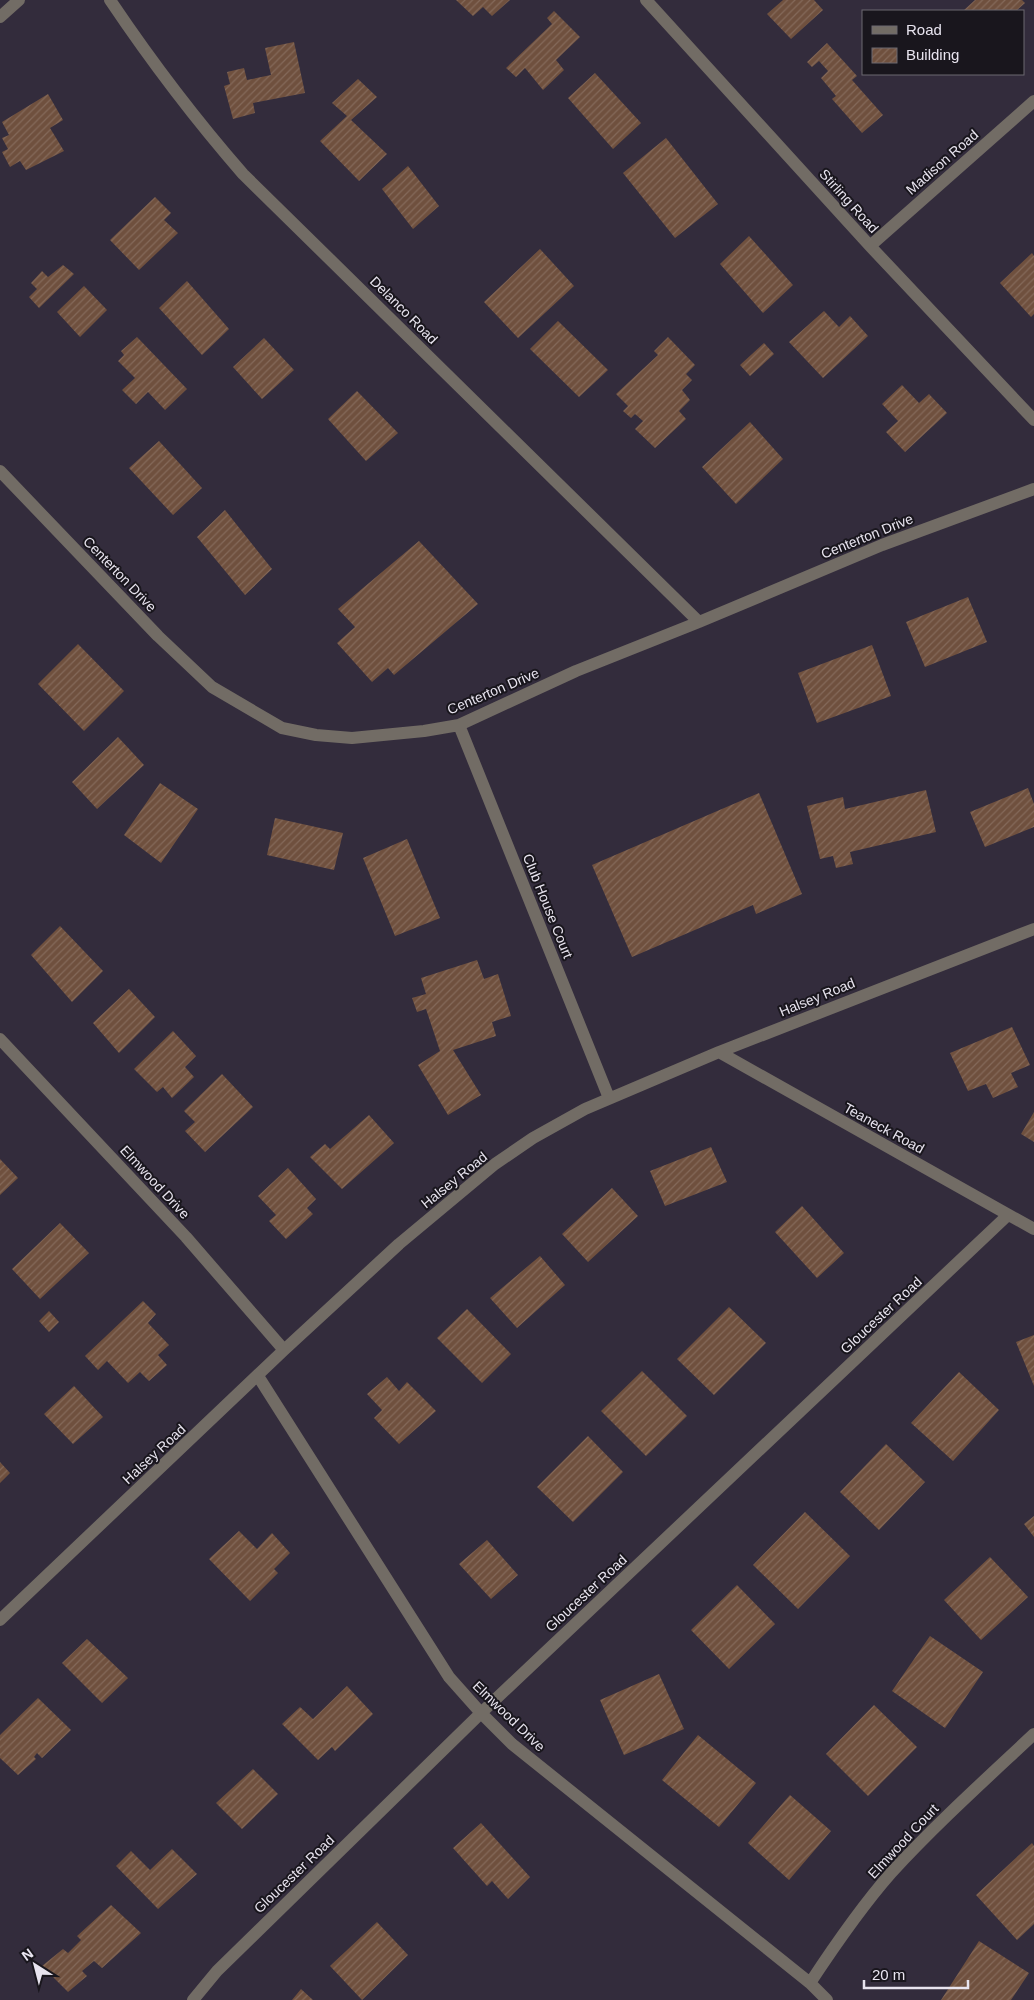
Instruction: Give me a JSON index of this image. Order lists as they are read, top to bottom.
{
  "streets": {
    "street": [
      "Madison Road",
      "Stirling Road",
      "Delanco Road",
      "Centerton Drive",
      "Club House Court",
      "Halsey Road",
      "Teaneck Road",
      "Elmwood Drive",
      "Gloucester Road",
      "Elmwood Court"
    ]
  },
  "crossings": [
    ["Madison Road", "Stirling Road"],
    ["Delanco Road", "Centerton Drive"],
    ["Centerton Drive", "Club House Court"],
    ["Club House Court", "Halsey Road"],
    ["Halsey Road", "Teaneck Road"],
    ["Halsey Road", "Elmwood Drive"],
    ["Teaneck Road", "Gloucester Road"],
    ["Elmwood Drive", "Gloucester Road"],
    ["Elmwood Drive", "Elmwood Court"]
  ],
  "legend": ["Road", "Building"],
  "scale_bar": "20 m",
  "north": "top left"
}
